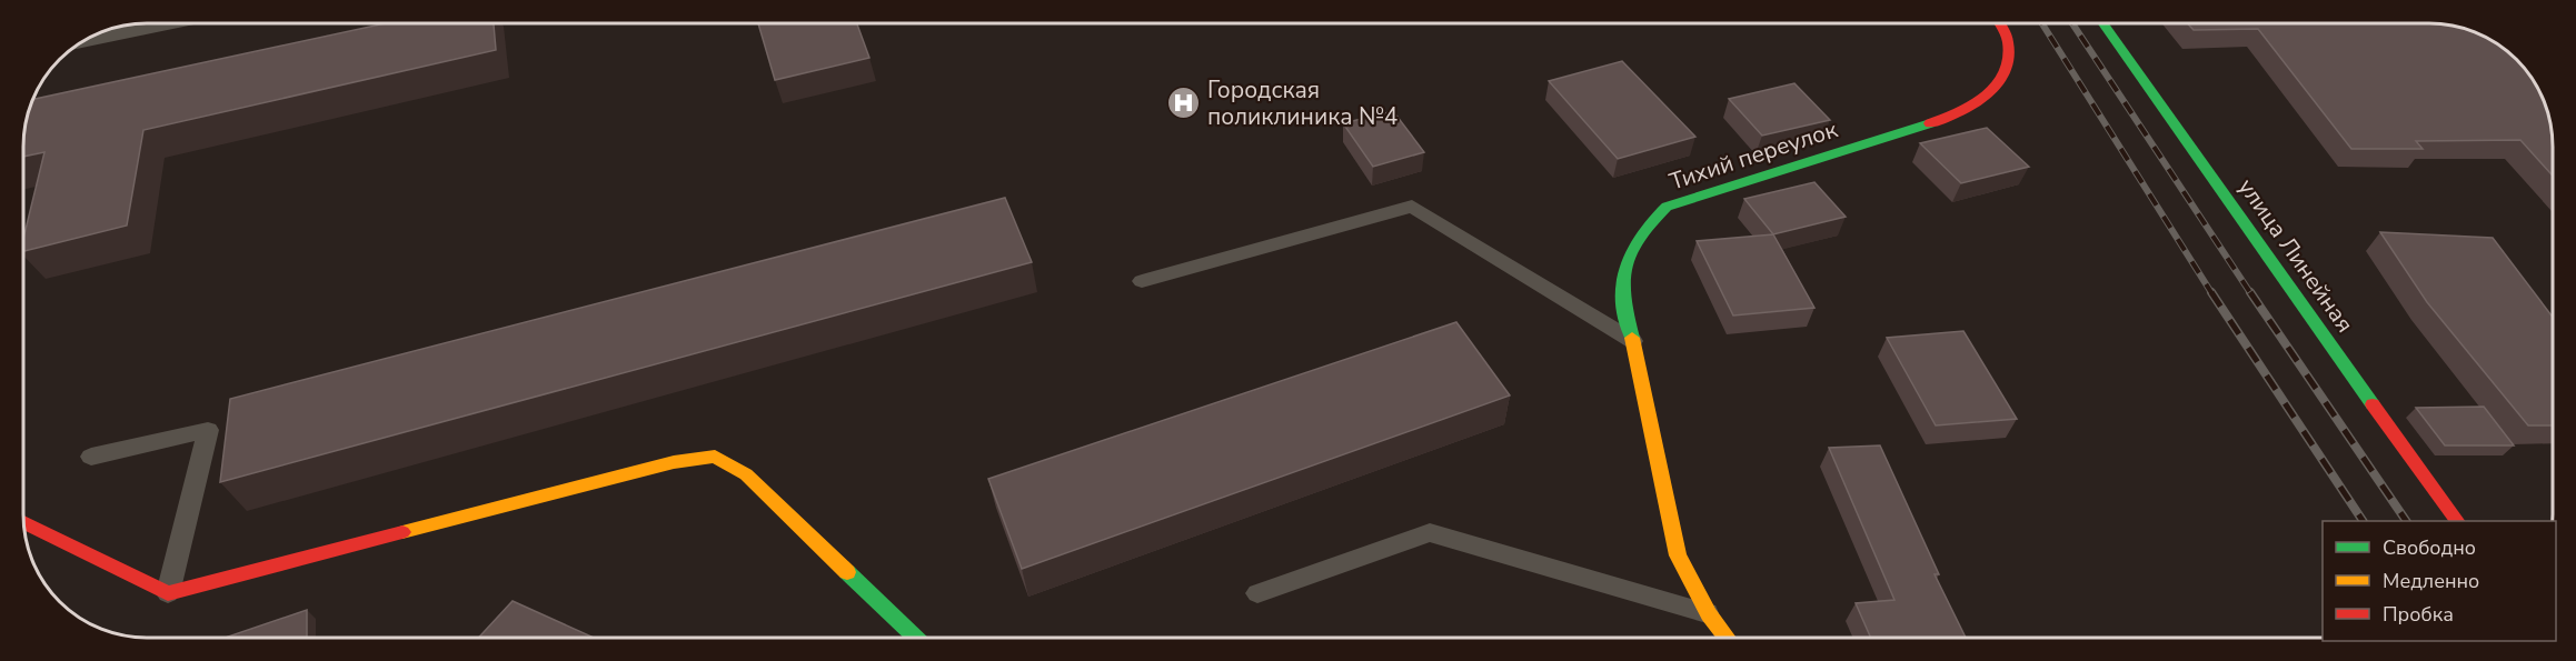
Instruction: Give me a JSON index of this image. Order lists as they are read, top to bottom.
{
  "streets": {
    "street": ["Тихий переулок", "улица Линейная"]
  },
  "places": {
    "hospital": ["Городская поликлиника №4"]
  },
  "legend": ["Свободно", "Медленно", "Пробка"]
}
